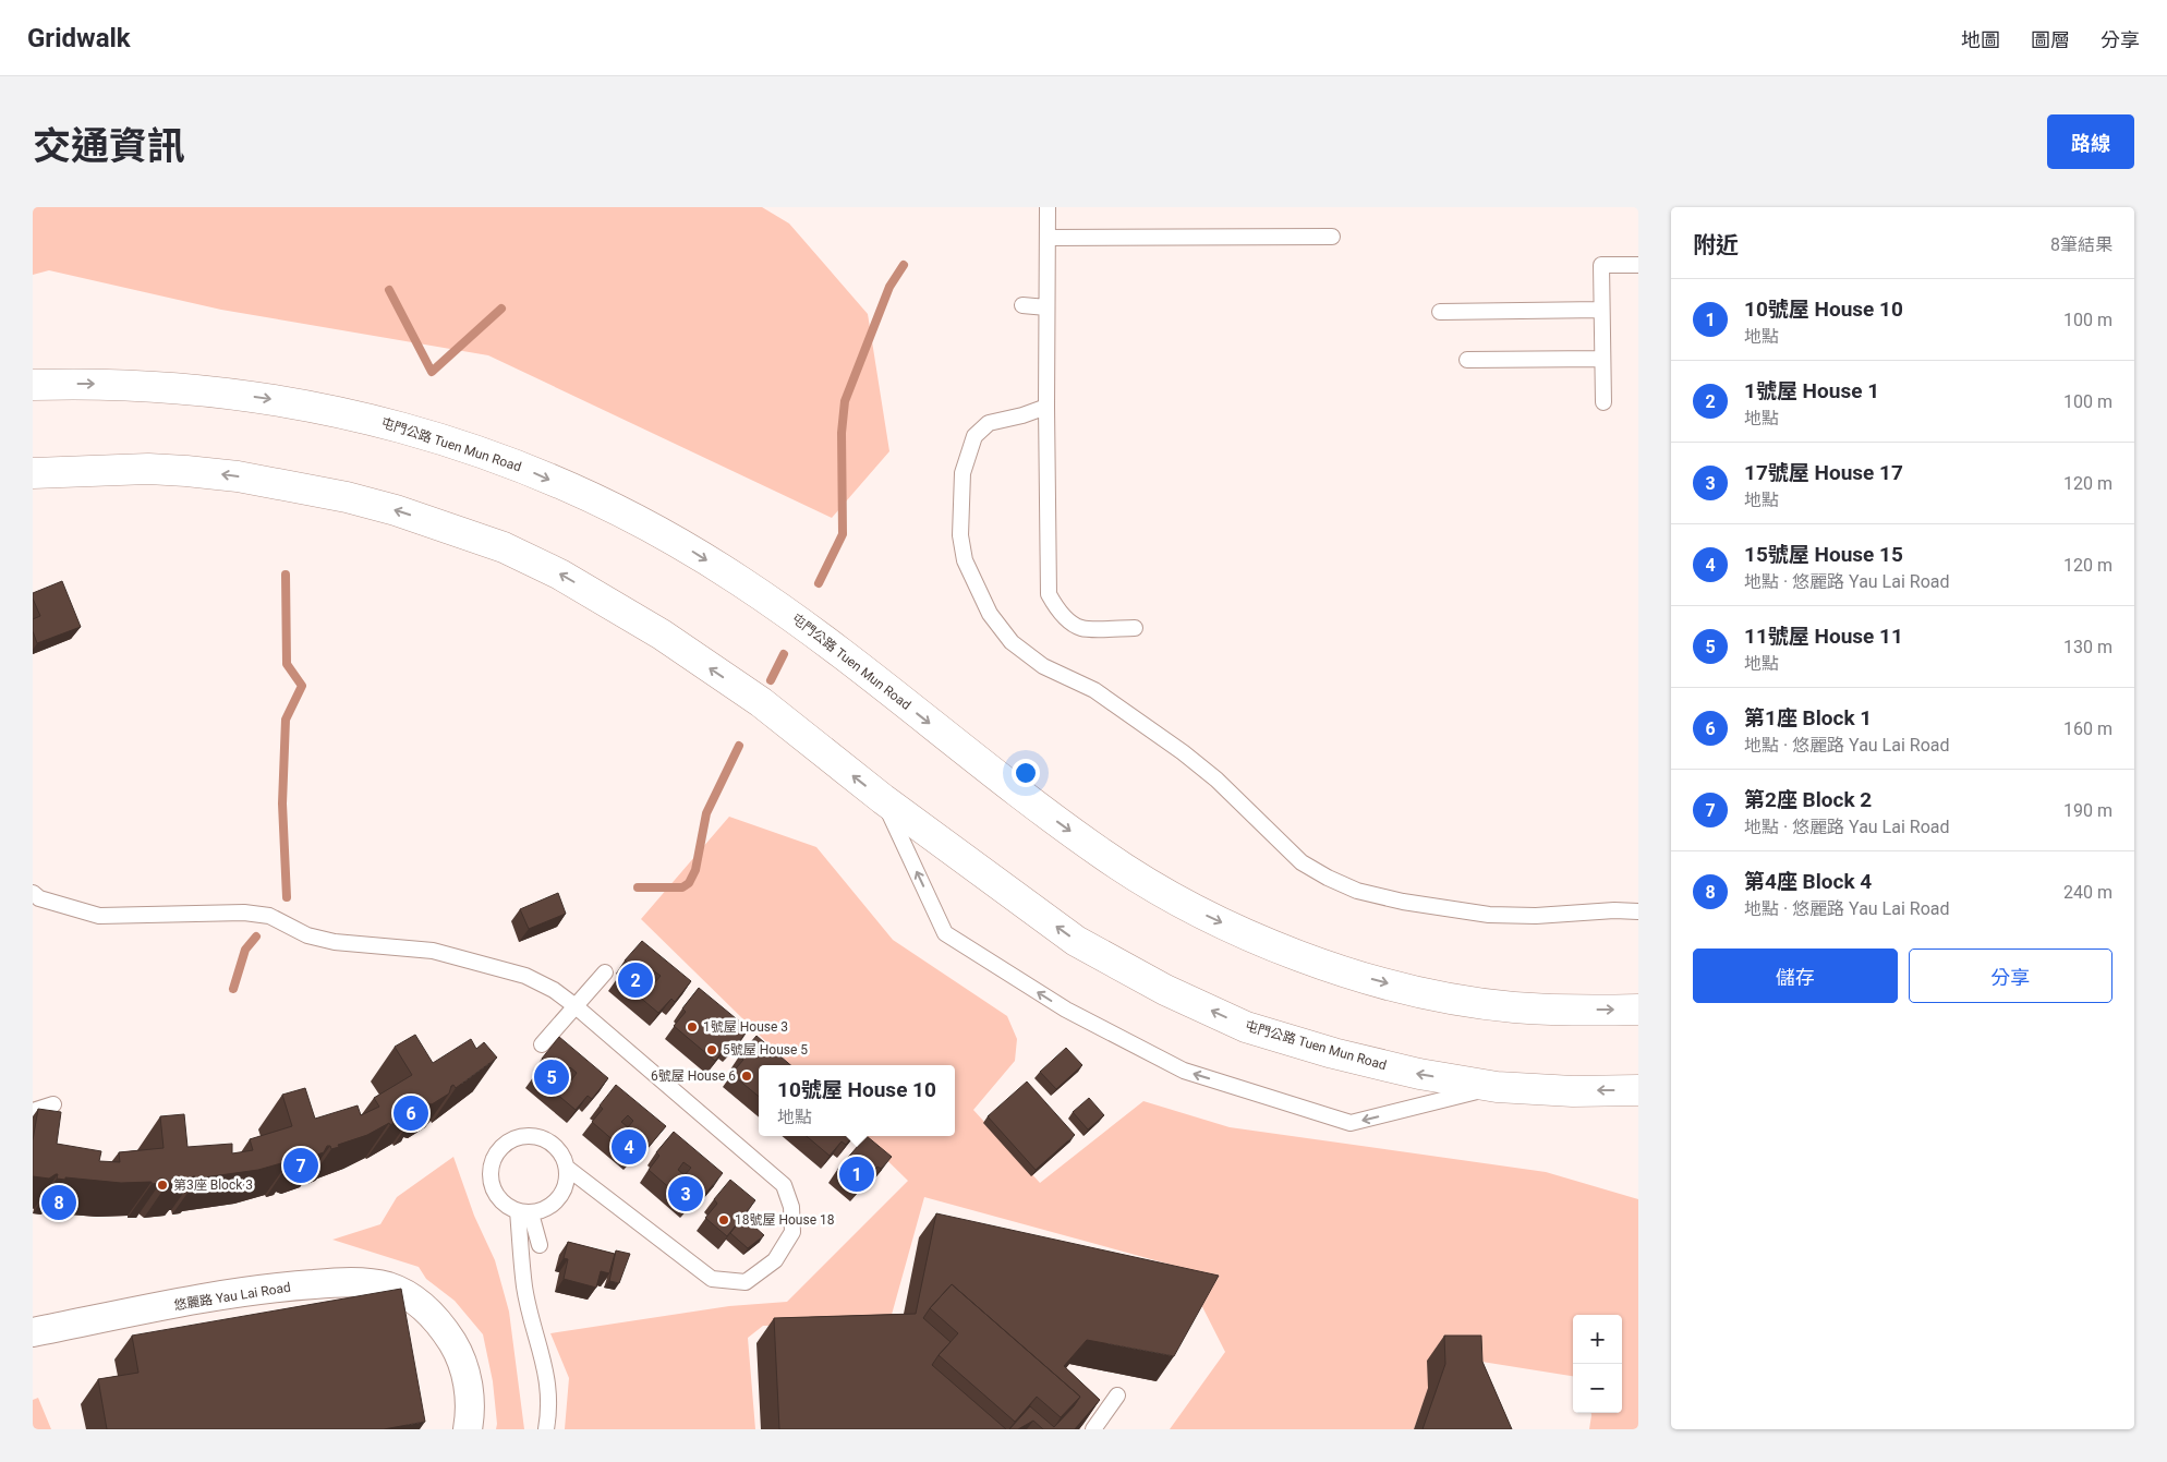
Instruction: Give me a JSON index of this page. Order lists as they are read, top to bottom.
{
  "streets": {
    "highway": ["屯門公路 Tuen Mun Road"],
    "street": ["悠麗路 Yau Lai Road"]
  },
  "places": [
    "1號屋 House 3",
    "5號屋 House 5",
    "6號屋 House 6",
    "第3座 Block 3",
    "18號屋 House 18"
  ],
  "page": {
    "header": "Gridwalk",
    "nav": ["地圖", "圖層", "分享"],
    "title": "交通資訊",
    "buttons": [
      "路線",
      ["儲存", "分享"]
    ],
    "heading": ["附近", "8筆結果"],
    "list": [
      {
        "mark": "1",
        "name": "10號屋 House 10",
        "note": "地點",
        "value": "100 m"
      },
      {
        "mark": "2",
        "name": "1號屋 House 1",
        "note": "地點",
        "value": "100 m"
      },
      {
        "mark": "3",
        "name": "17號屋 House 17",
        "note": "地點",
        "value": "120 m"
      },
      {
        "mark": "4",
        "name": "15號屋 House 15",
        "note": "地點 · 悠麗路 Yau Lai Road",
        "value": "120 m"
      },
      {
        "mark": "5",
        "name": "11號屋 House 11",
        "note": "地點",
        "value": "130 m"
      },
      {
        "mark": "6",
        "name": "第1座 Block 1",
        "note": "地點 · 悠麗路 Yau Lai Road",
        "value": "160 m"
      },
      {
        "mark": "7",
        "name": "第2座 Block 2",
        "note": "地點 · 悠麗路 Yau Lai Road",
        "value": "190 m"
      },
      {
        "mark": "8",
        "name": "第4座 Block 4",
        "note": "地點 · 悠麗路 Yau Lai Road",
        "value": "240 m"
      }
    ],
    "pins": [
      "2",
      "5",
      "6",
      "4",
      "7",
      "1",
      "3",
      "8"
    ],
    "popup": ["10號屋 House 10", "地點"],
    "map_buttons": ["+", "−"]
  }
}
